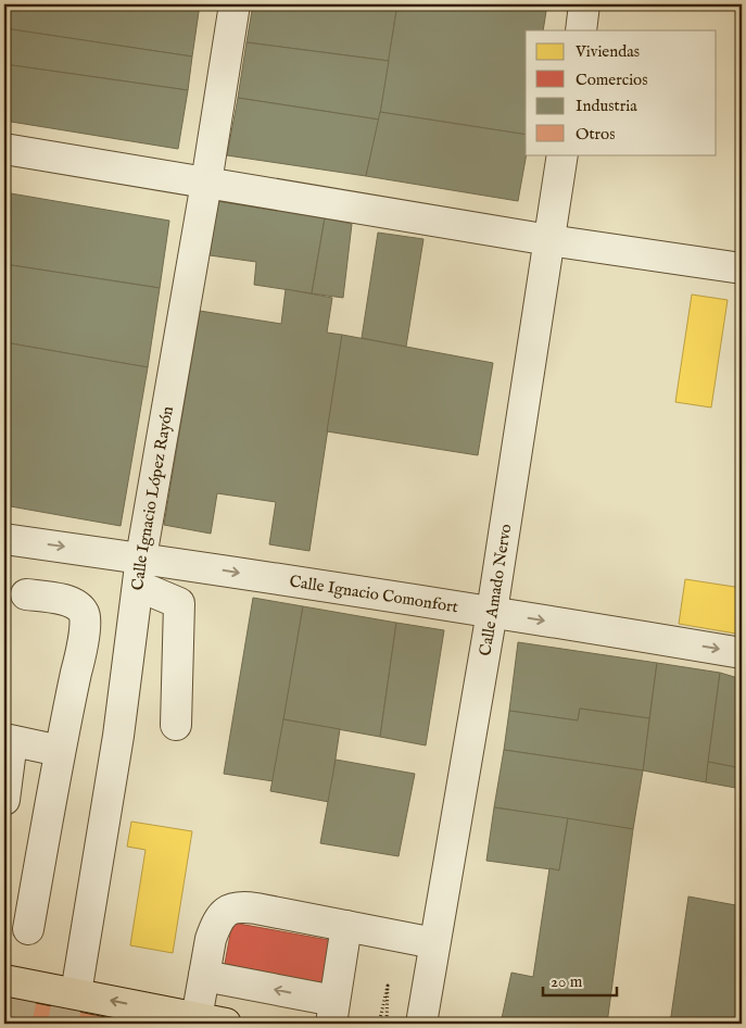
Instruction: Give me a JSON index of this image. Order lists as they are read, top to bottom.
{
  "streets": {
    "street": ["Calle Ignacio López Rayón", "Calle Amado Nervo", "Calle Ignacio Comonfort"]
  },
  "crossings": [
    ["Calle Ignacio López Rayón", "Calle Ignacio Comonfort"],
    ["Calle Amado Nervo", "Calle Ignacio Comonfort"]
  ],
  "one_way": ["Calle Ignacio Comonfort"],
  "legend": [
    "Viviendas",
    "Comercios",
    "Industria",
    "Otros"
  ],
  "scale_bar": "20 m"
}
